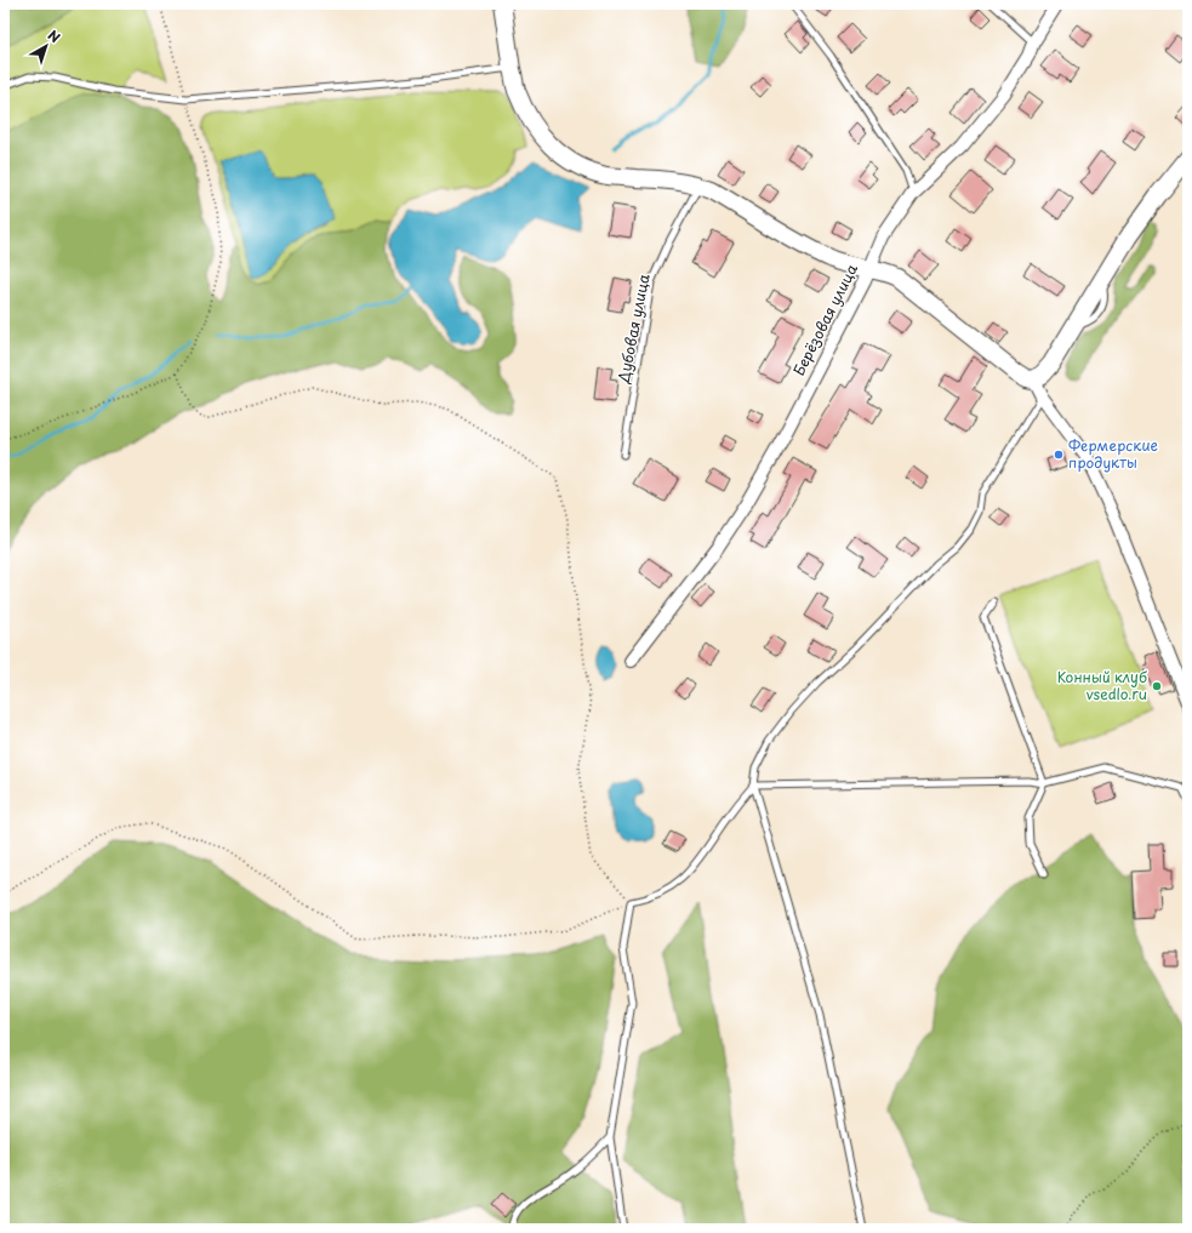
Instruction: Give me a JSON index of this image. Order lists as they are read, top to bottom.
{
  "streets": {
    "street": ["Берёзовая улица"],
    "lane": ["Дубовая улица"]
  },
  "places": ["Фермерские продукты", "Конный клуб vsedlo.ru"],
  "north": "top right"
}
